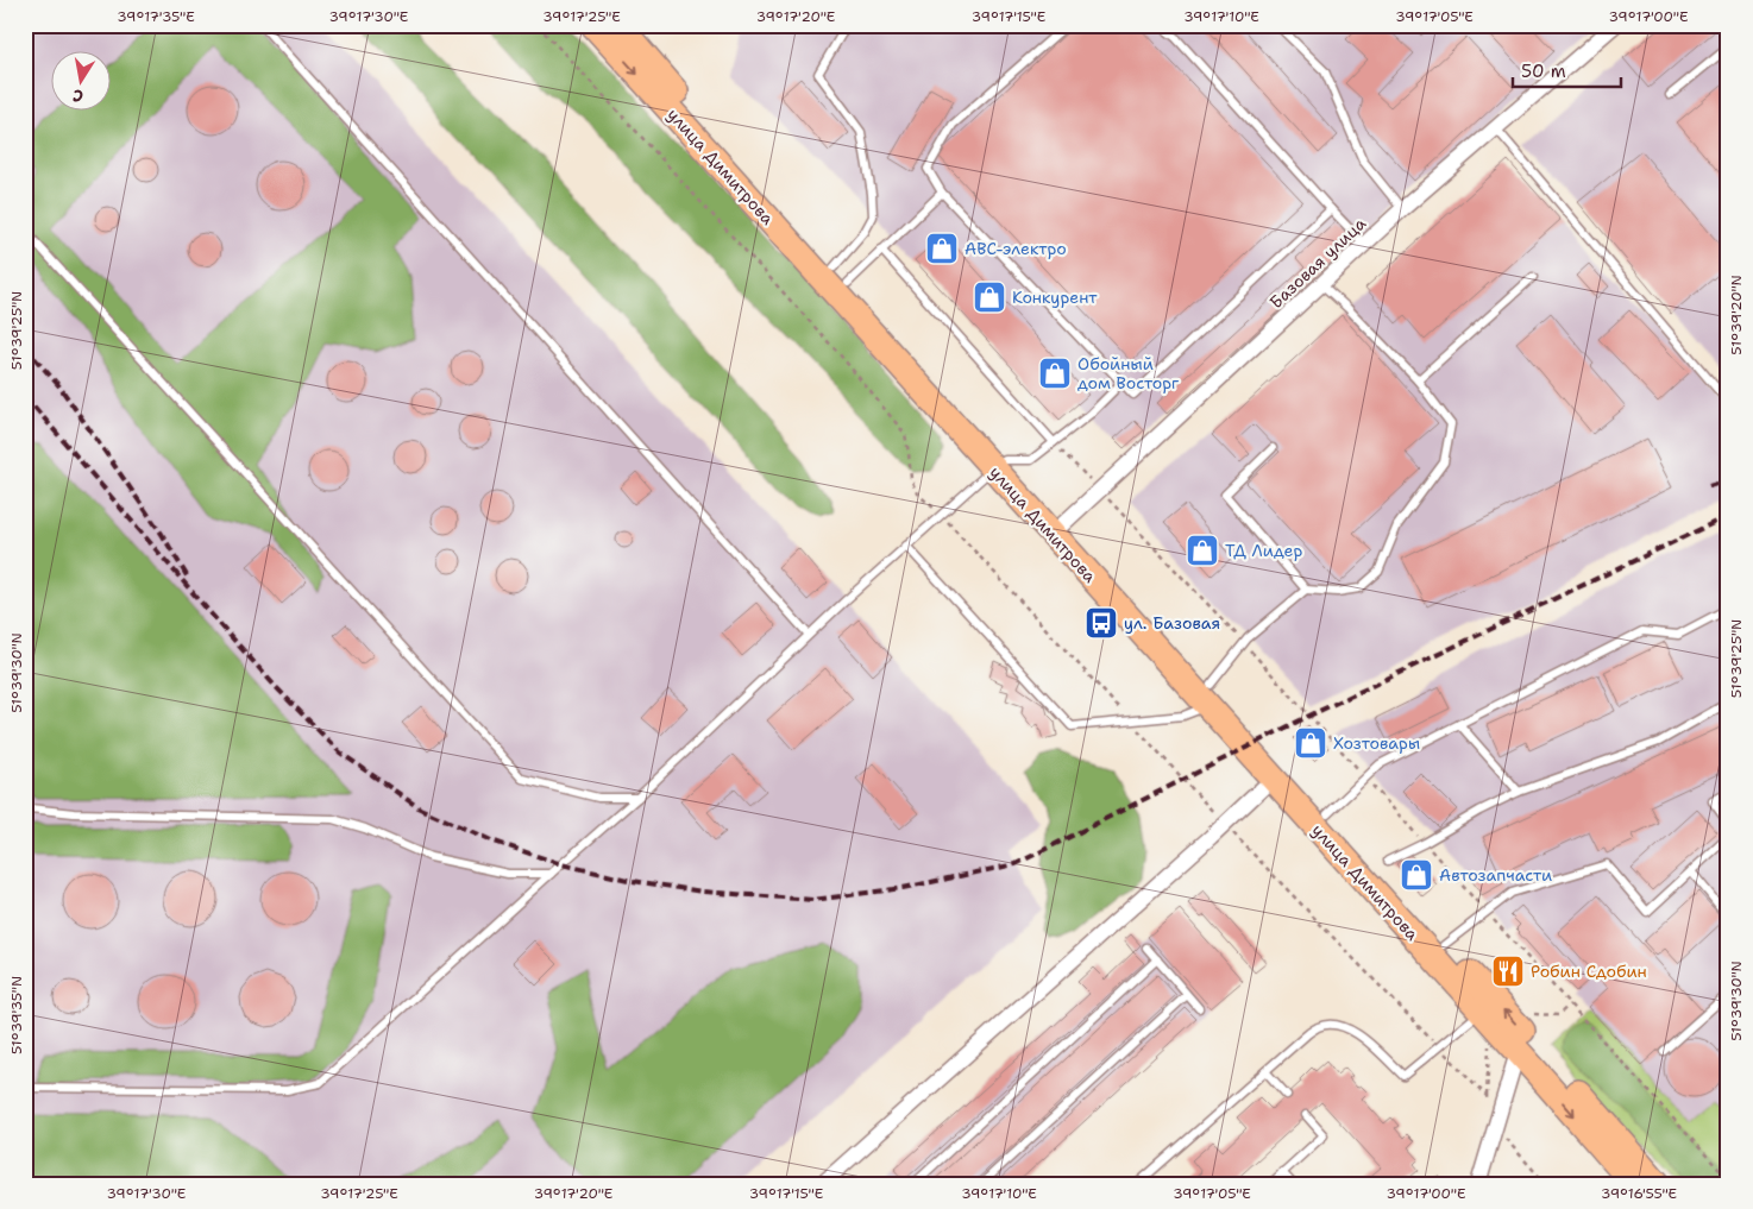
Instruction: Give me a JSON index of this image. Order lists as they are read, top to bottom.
{
  "streets": {
    "main road": ["улица Димитрова"],
    "street": ["Базовая улица"]
  },
  "crossings": [
    ["улица Димитрова", "Базовая улица"]
  ],
  "places": {
    "shop": [
      "АВС-электро",
      "Конкурент",
      "Обойный дом Восторг",
      "ТД Лидер",
      "Хозтовары",
      "Автозапчасти"
    ],
    "bus stop": ["ул. Базовая"],
    "restaurant": ["Робин Сдобин"]
  },
  "scale_bar": "50 m",
  "north": "bottom",
  "coordinates": [
    "39°17'35\"E",
    "39°17'30\"E",
    "39°17'25\"E",
    "39°17'20\"E",
    "39°17'15\"E",
    "39°17'10\"E",
    "39°17'05\"E",
    "39°17'00\"E",
    "51°39'20\"N",
    "51°39'25\"N",
    "51°39'30\"N",
    "51°39'35\"N",
    "39°16'55\"E"
  ]
}
